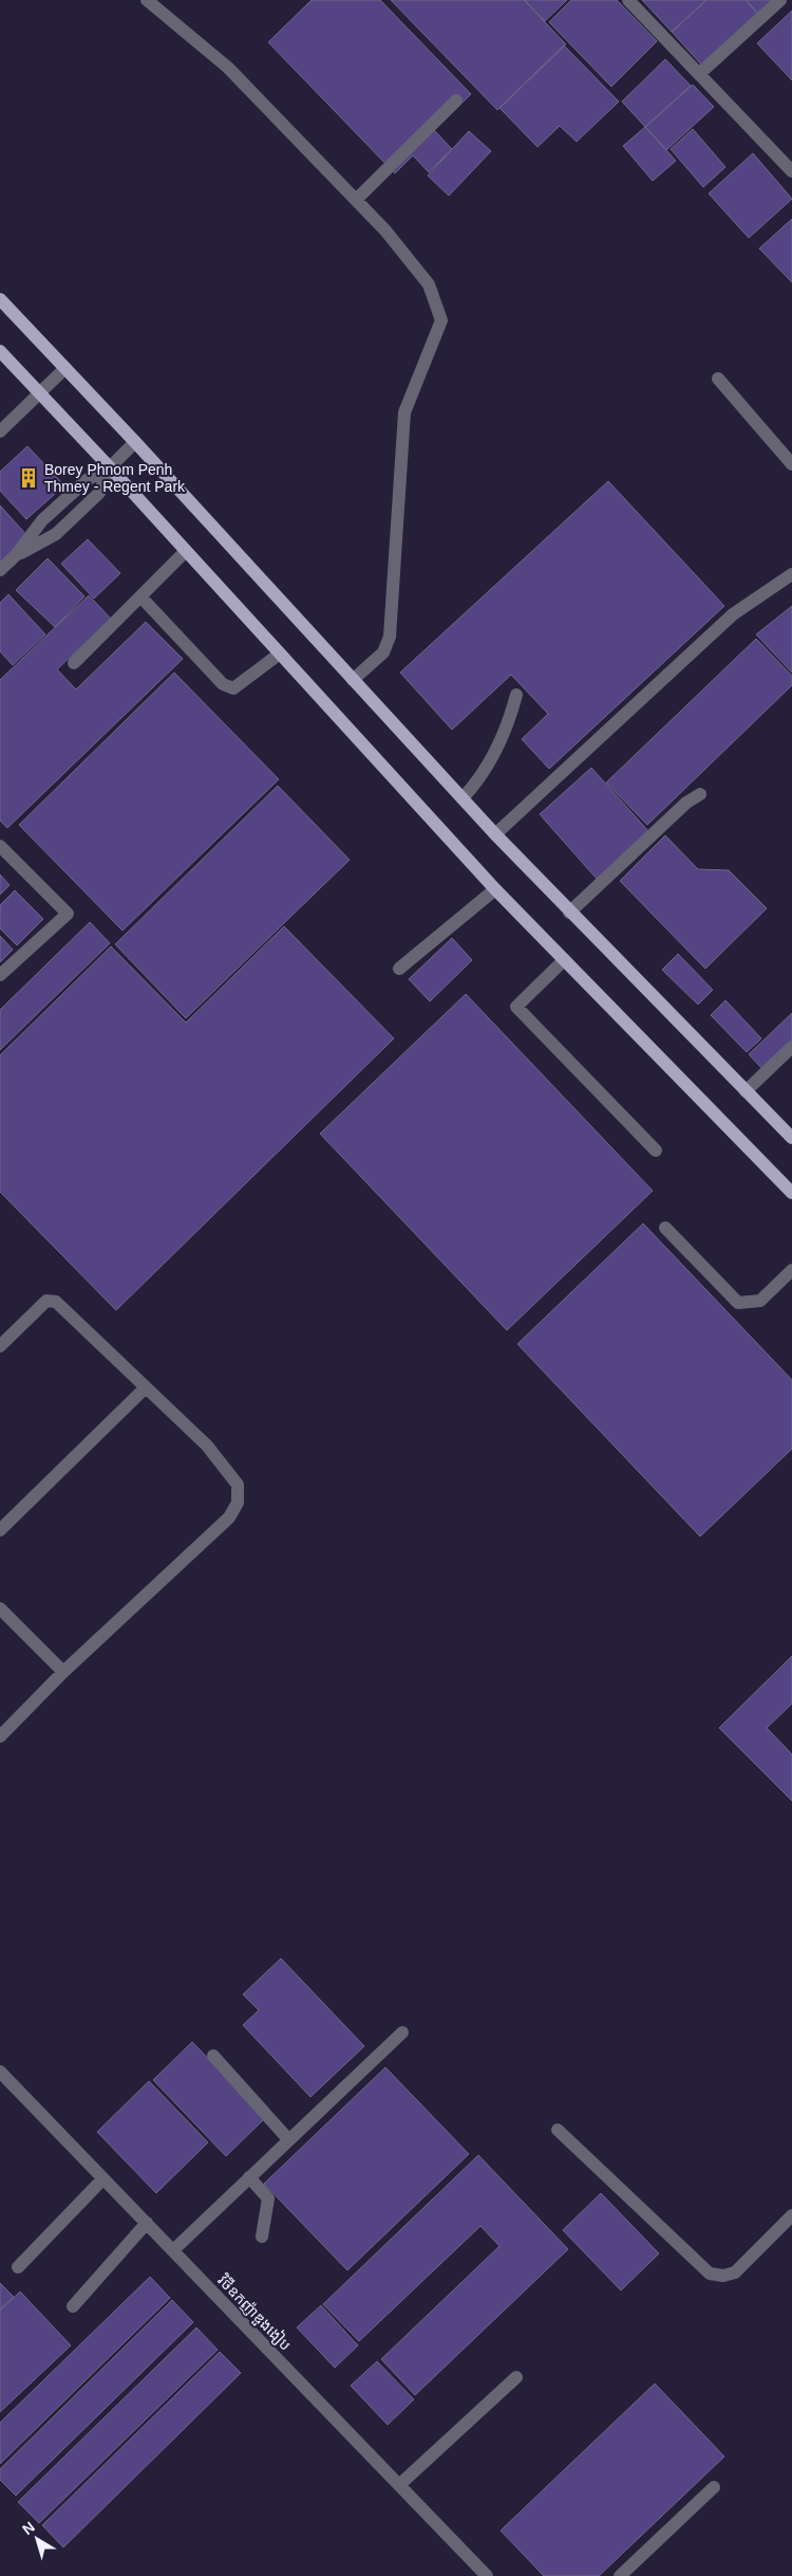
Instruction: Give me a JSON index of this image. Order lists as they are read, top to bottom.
{
  "streets": {
    "street": ["វិថីឧកញ៉ាឌួងងៀប"]
  },
  "places": {
    "building": ["Borey Phnom Penh Thmey - Regent Park"]
  },
  "north": "top left"
}
